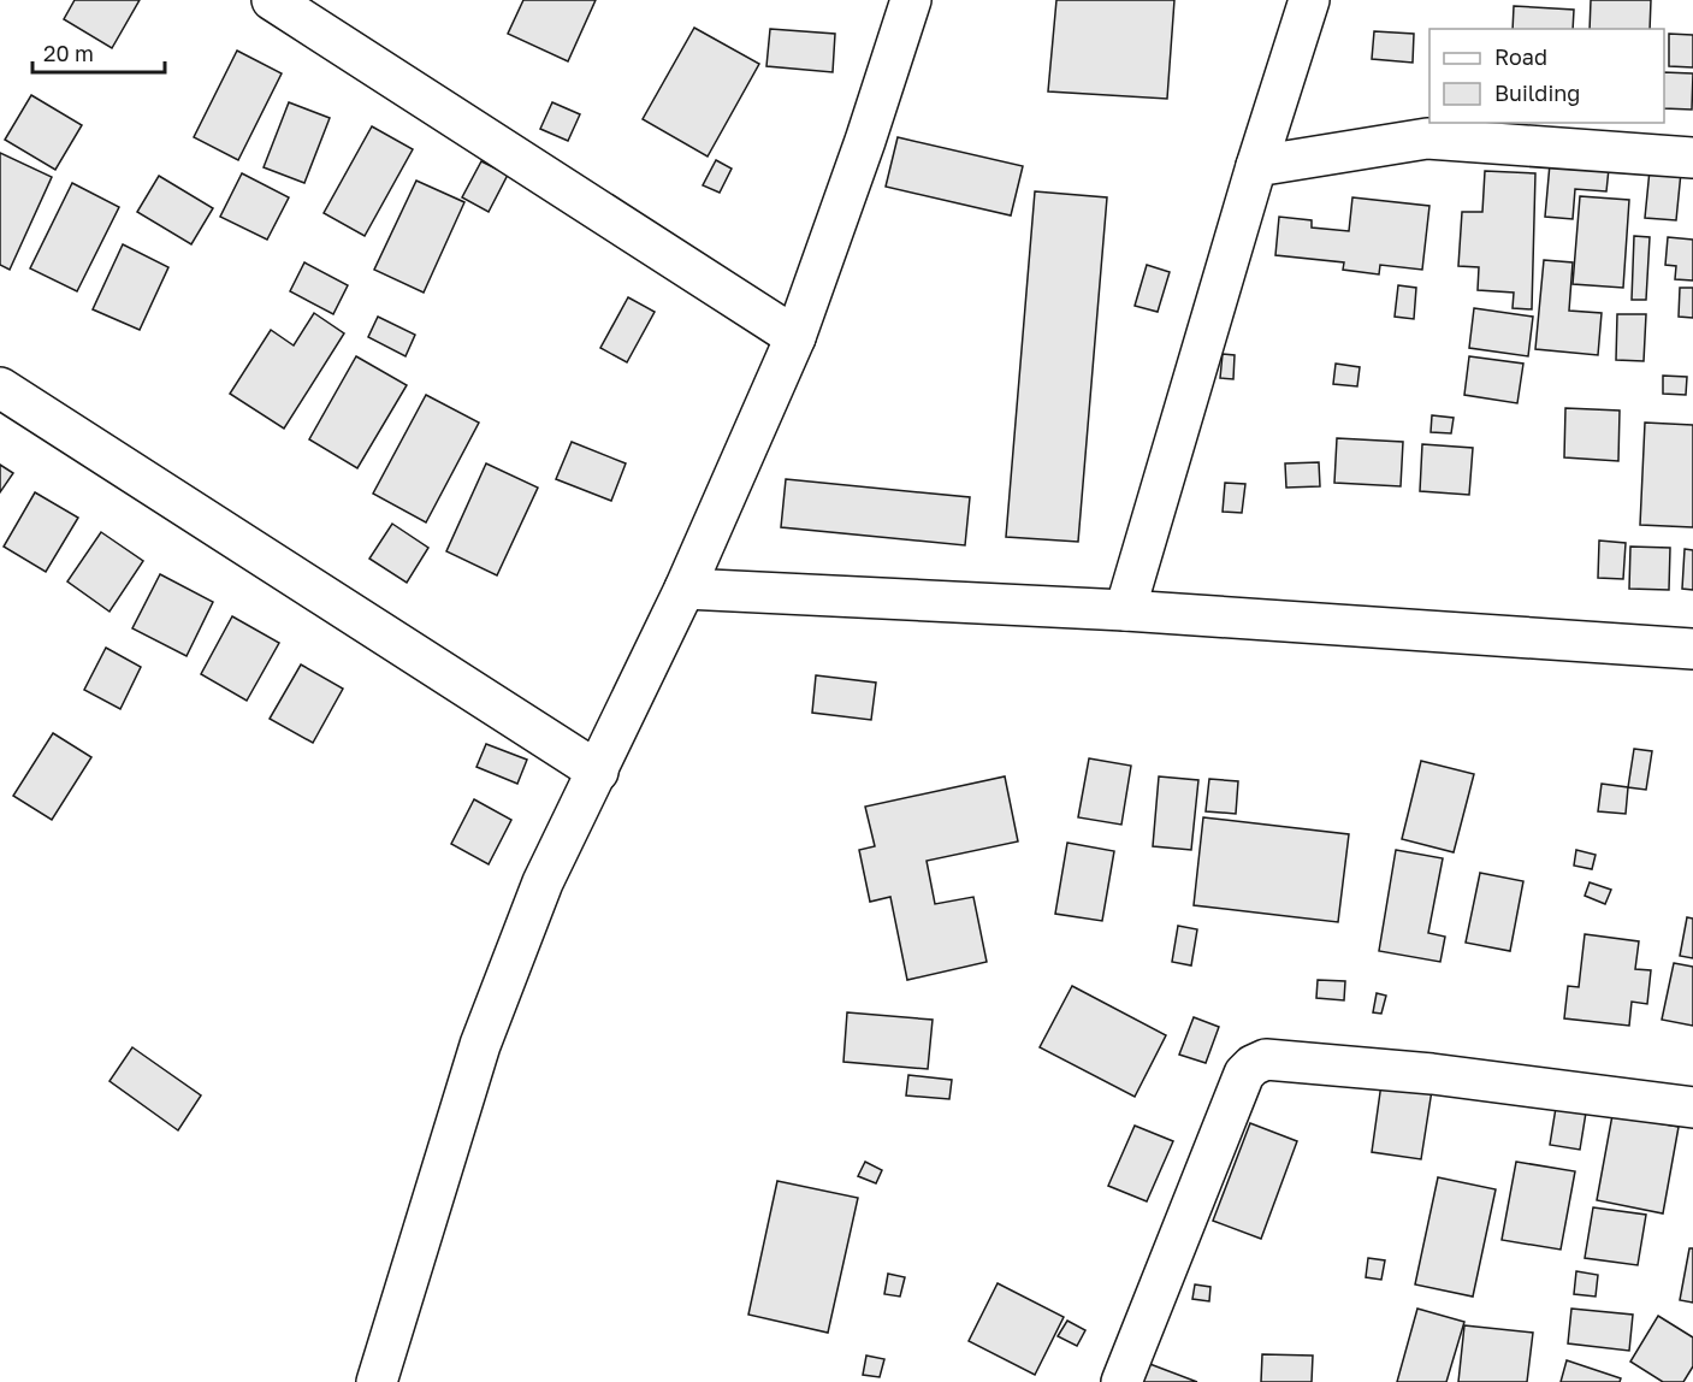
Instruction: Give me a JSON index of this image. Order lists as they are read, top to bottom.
{
  "legend": ["Road", "Building"],
  "scale_bar": "20 m"
}
